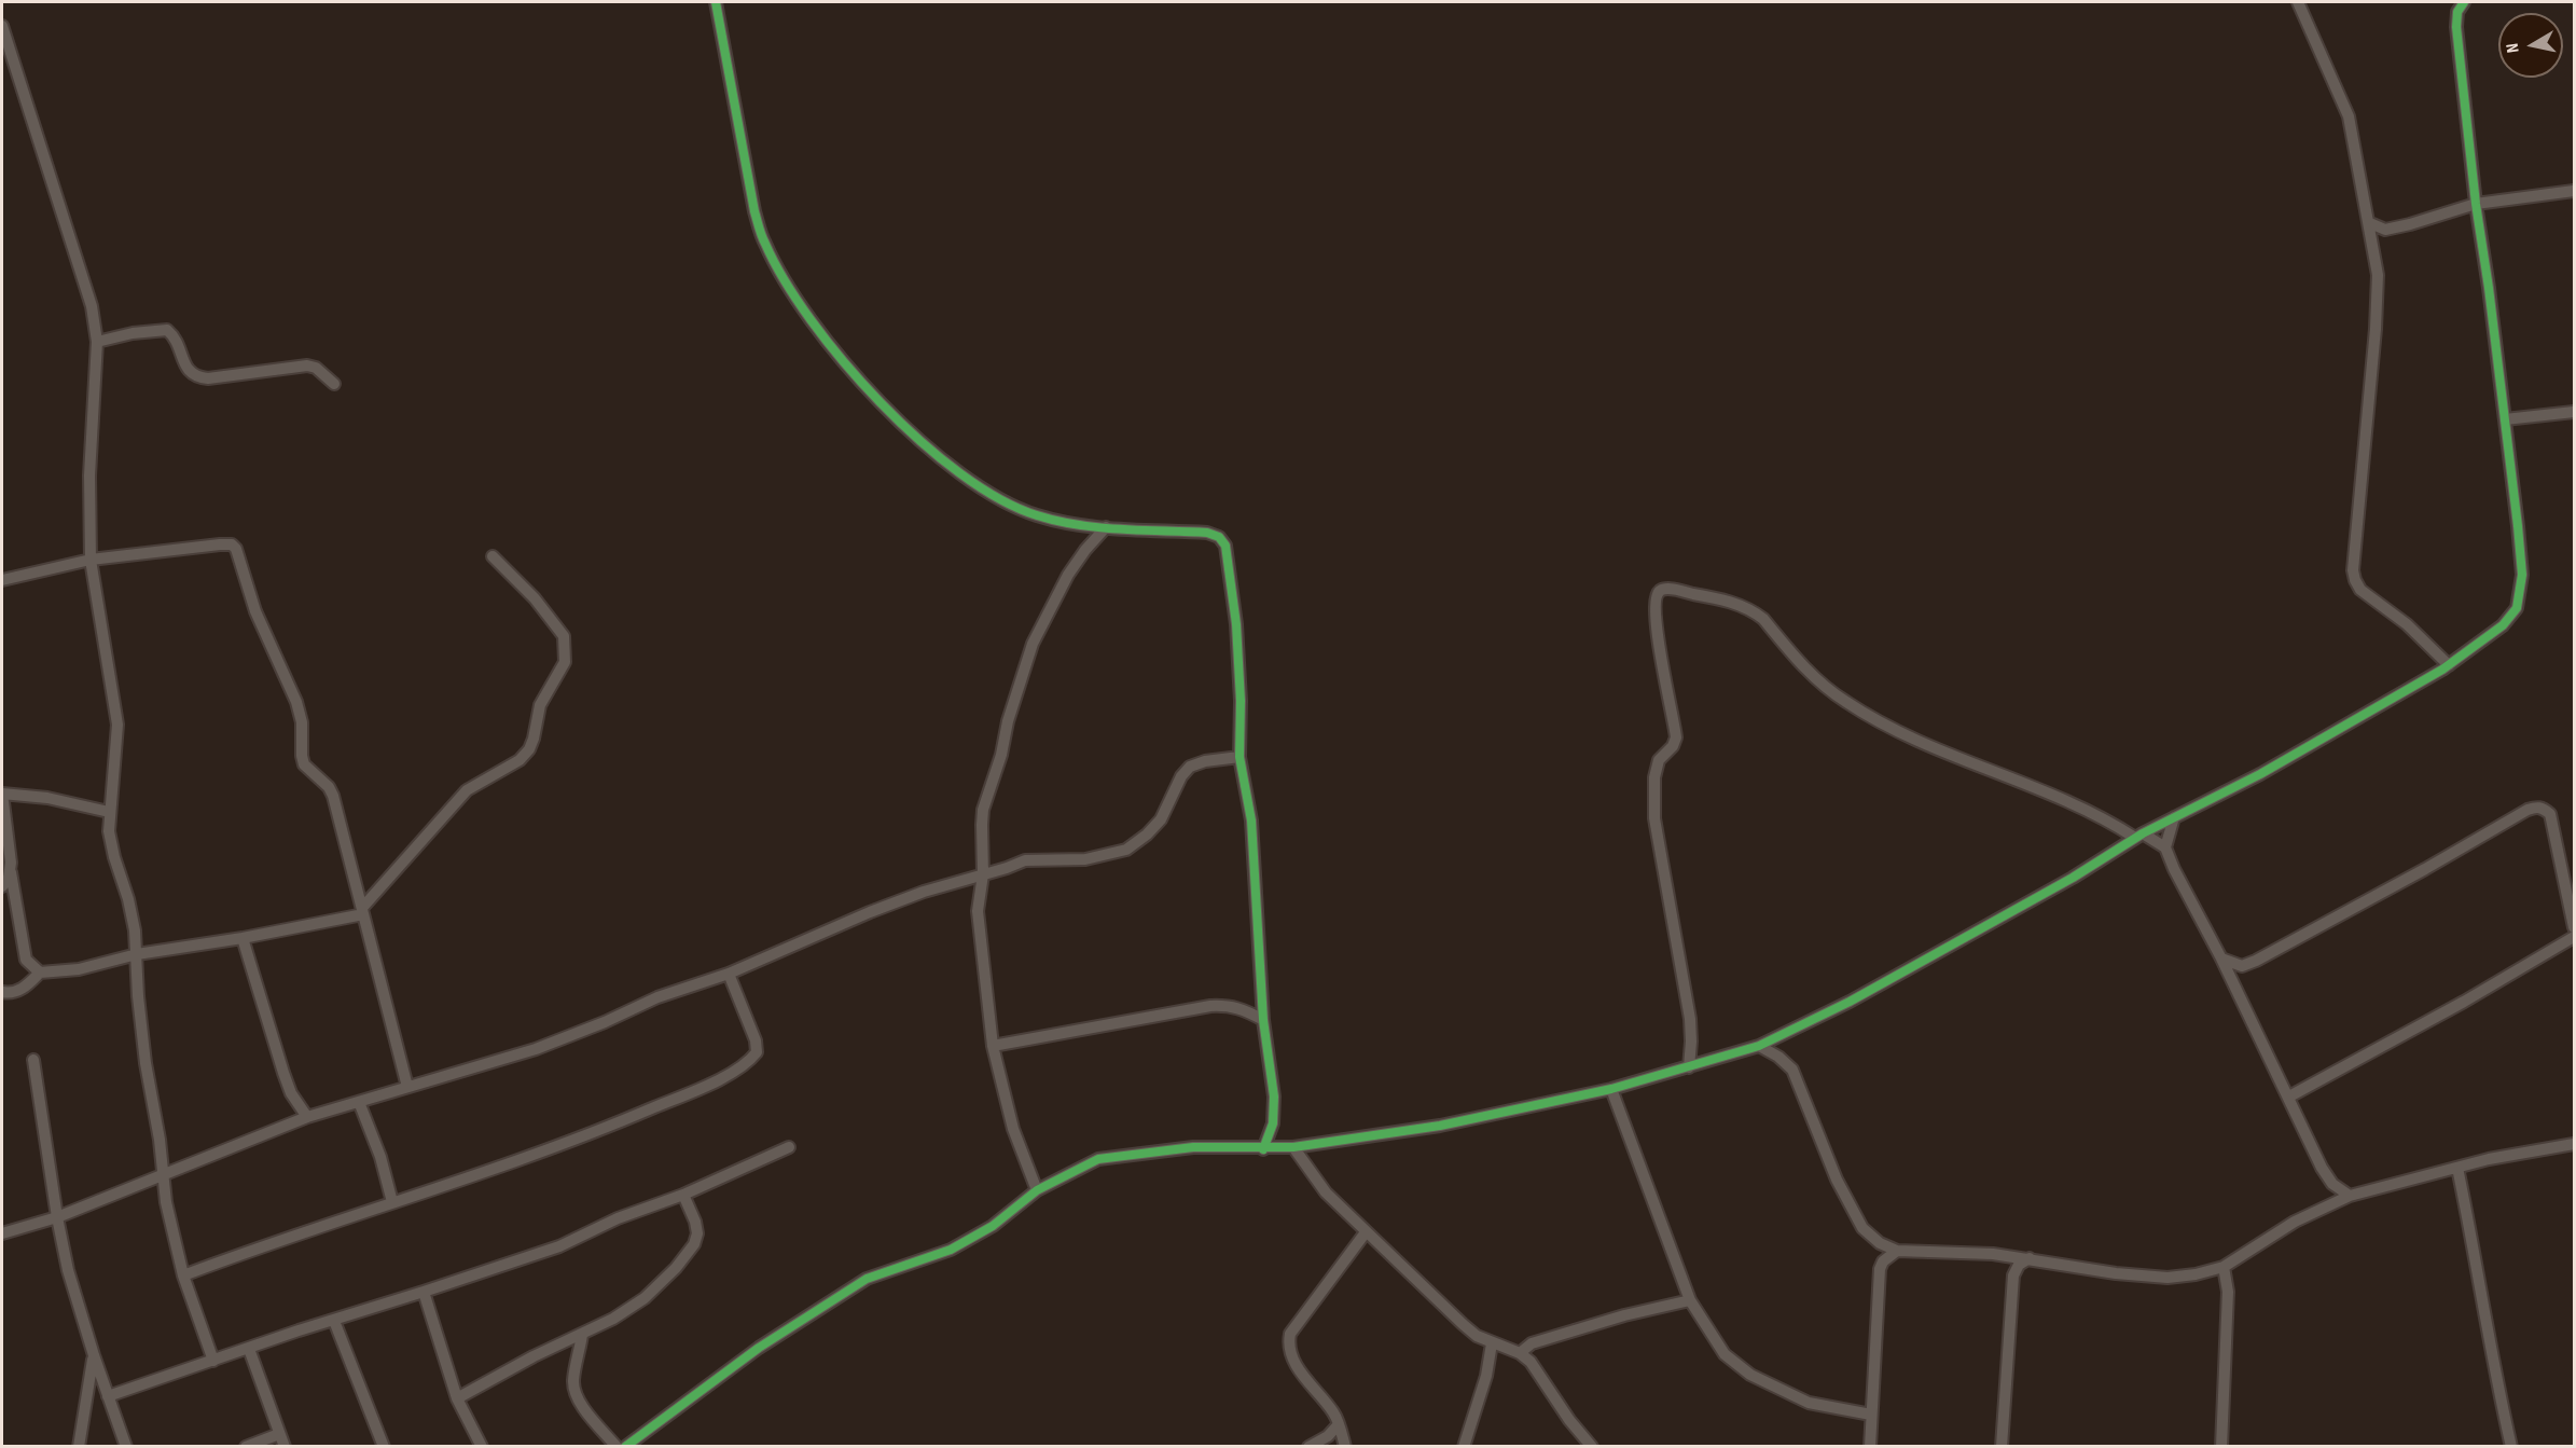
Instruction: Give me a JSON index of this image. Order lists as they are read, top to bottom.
{
  "north": "left"
}
